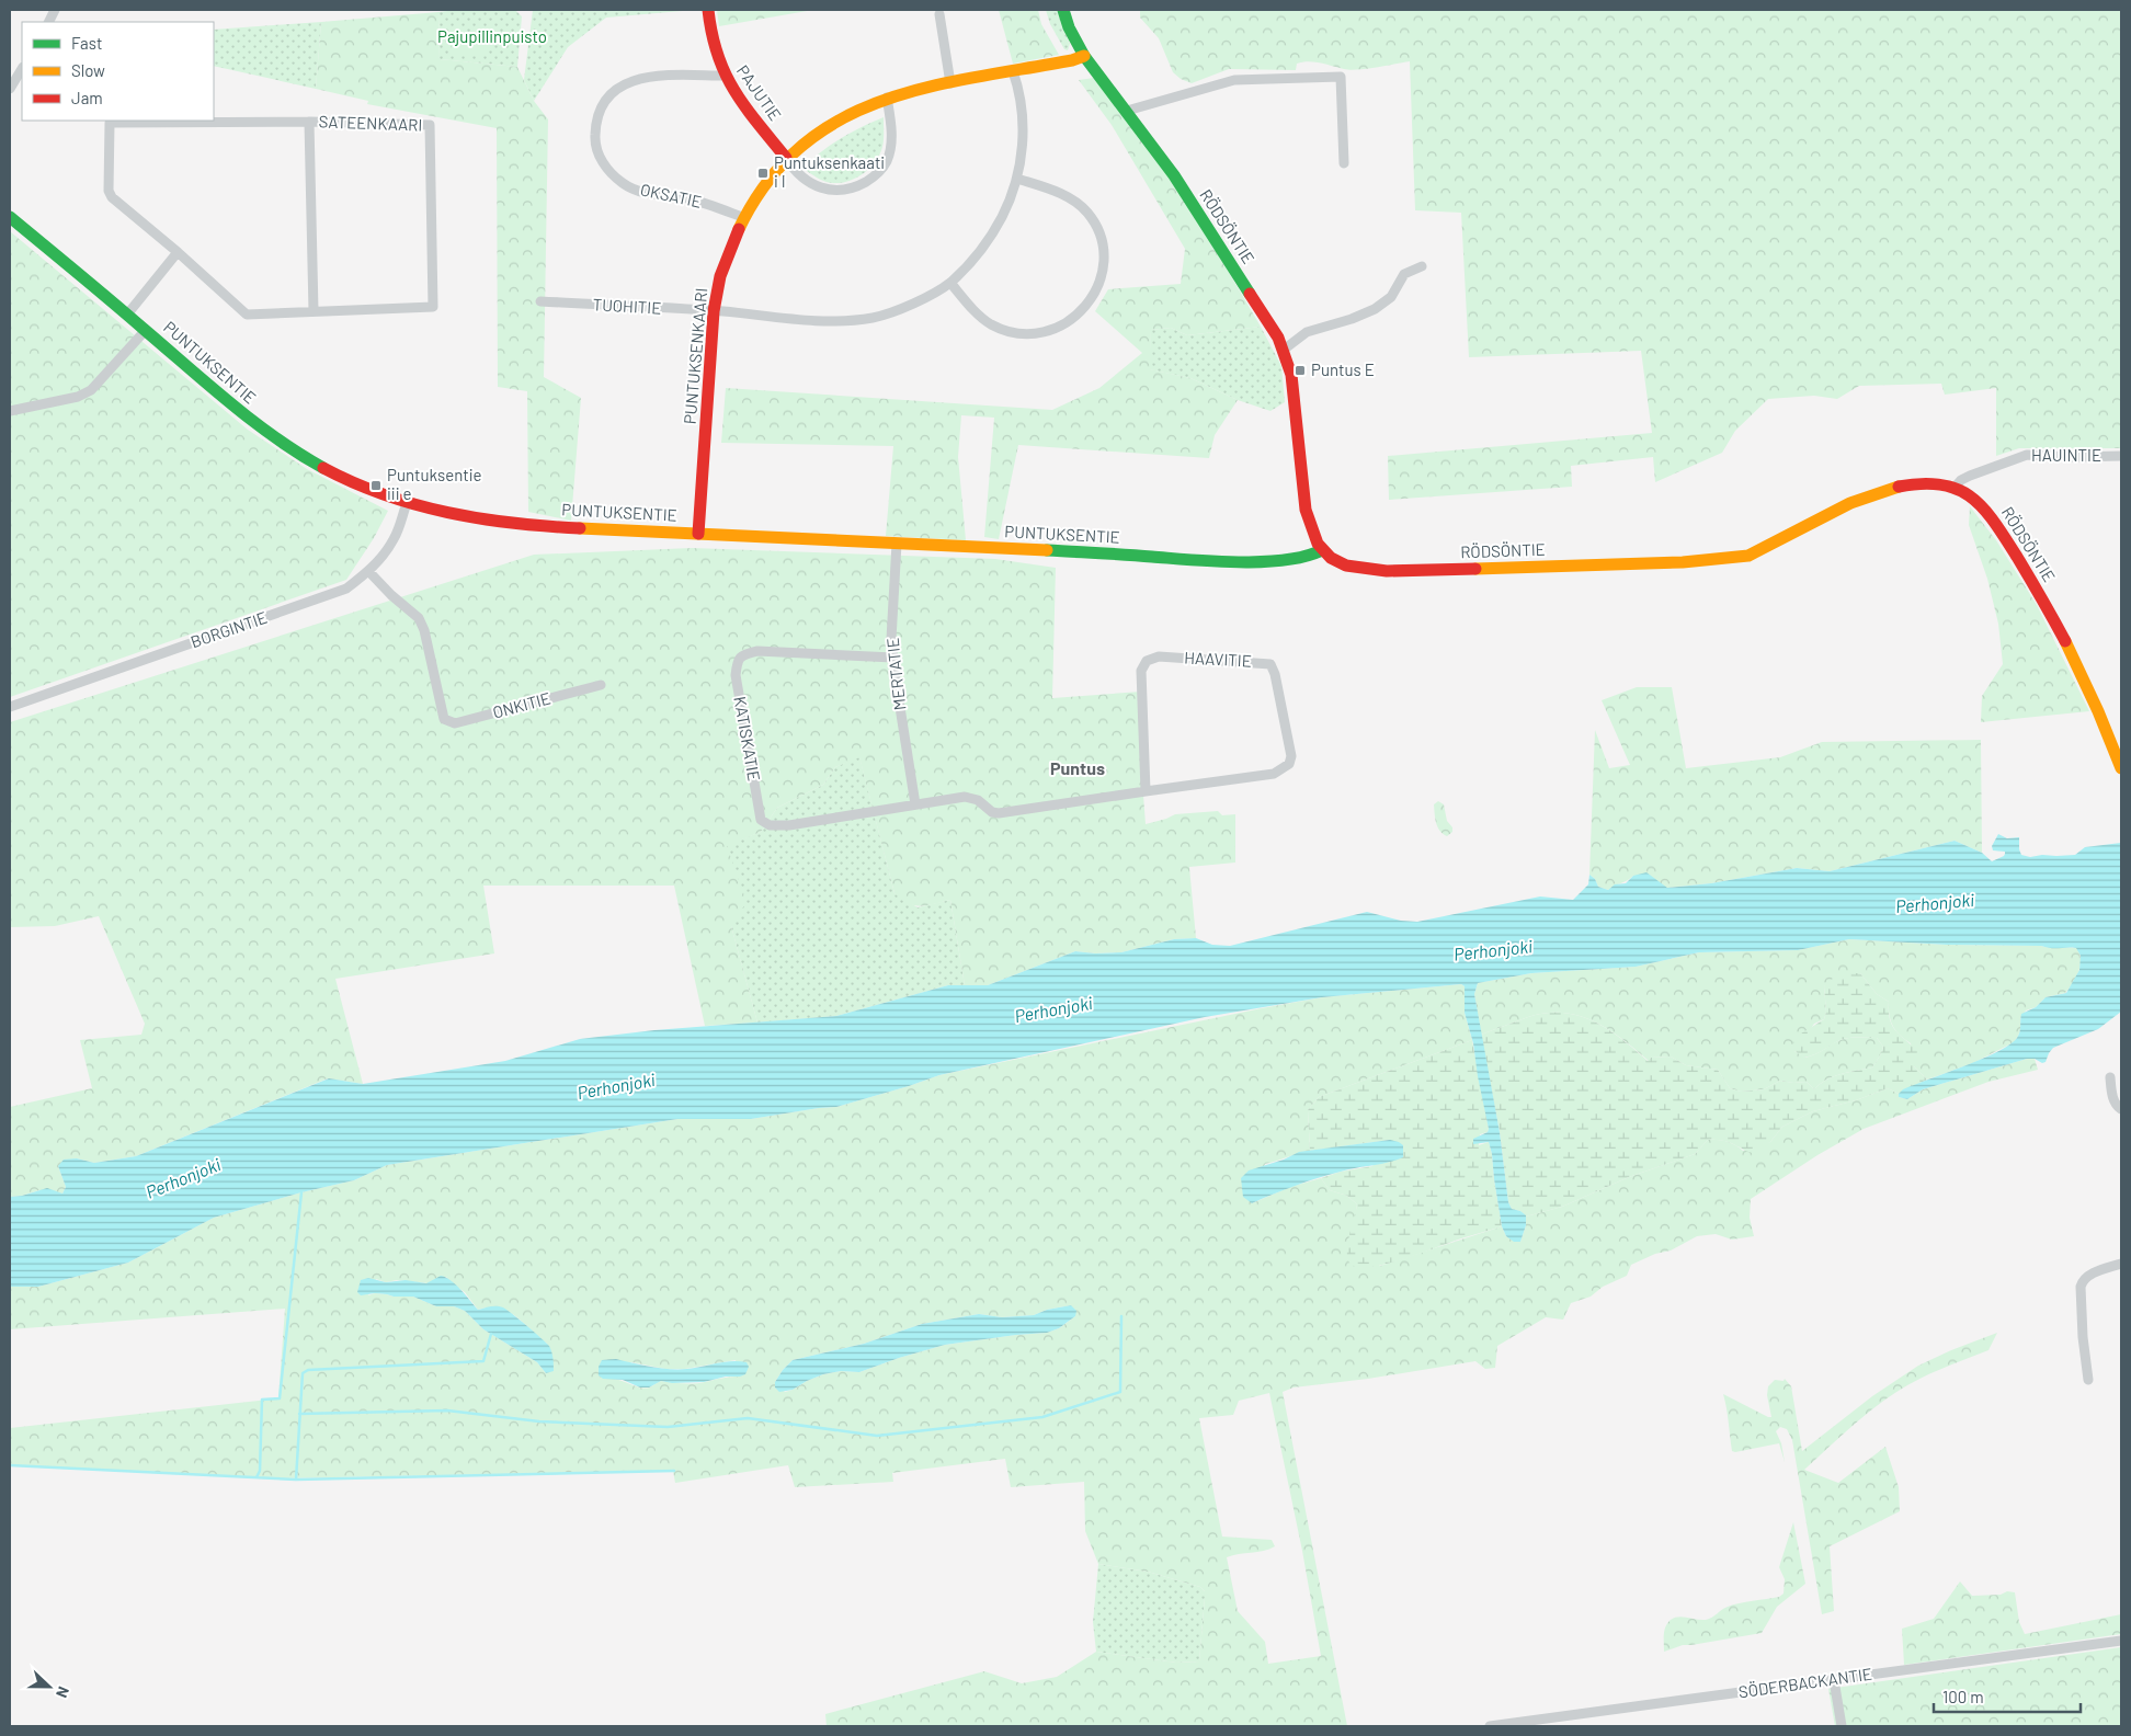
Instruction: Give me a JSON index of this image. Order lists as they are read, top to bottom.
{
  "streets": {
    "street": [
      "PAJUTIE",
      "SATEENKAARI",
      "OKSATIE",
      "RÖDSÖNTIE",
      "TUOHITIE",
      "PUNTUKSENKAARI",
      "PUNTUKSENTIE",
      "HAUINTIE",
      "BORGINTIE",
      "HAAVITIE",
      "MERTATIE",
      "ONKITIE",
      "KATISKATIE",
      "SÖDERBACKANTIE"
    ]
  },
  "crossings": [
    ["PAJUTIE", "OKSATIE"],
    ["PAJUTIE", "PUNTUKSENKAARI"],
    ["OKSATIE", "PUNTUKSENKAARI"],
    ["RÖDSÖNTIE", "PUNTUKSENKAARI"],
    ["RÖDSÖNTIE", "PUNTUKSENTIE"],
    ["RÖDSÖNTIE", "HAUINTIE"],
    ["TUOHITIE", "PUNTUKSENKAARI"],
    ["PUNTUKSENKAARI", "PUNTUKSENTIE"],
    ["PUNTUKSENTIE", "BORGINTIE"],
    ["PUNTUKSENTIE", "MERTATIE"],
    ["BORGINTIE", "ONKITIE"],
    ["HAAVITIE", "MERTATIE"],
    ["HAAVITIE", "KATISKATIE"],
    ["MERTATIE", "KATISKATIE"]
  ],
  "districts": ["Puntus"],
  "water": ["Perhonjoki"],
  "parks": ["Pajupillinpuisto"],
  "places": {
    "transit": ["Puntuksenkaati i I", "Puntus E", "Puntuksentie iii e"]
  },
  "legend": ["Fast", "Slow", "Jam"],
  "scale_bar": "100 m",
  "north": "right"
}
